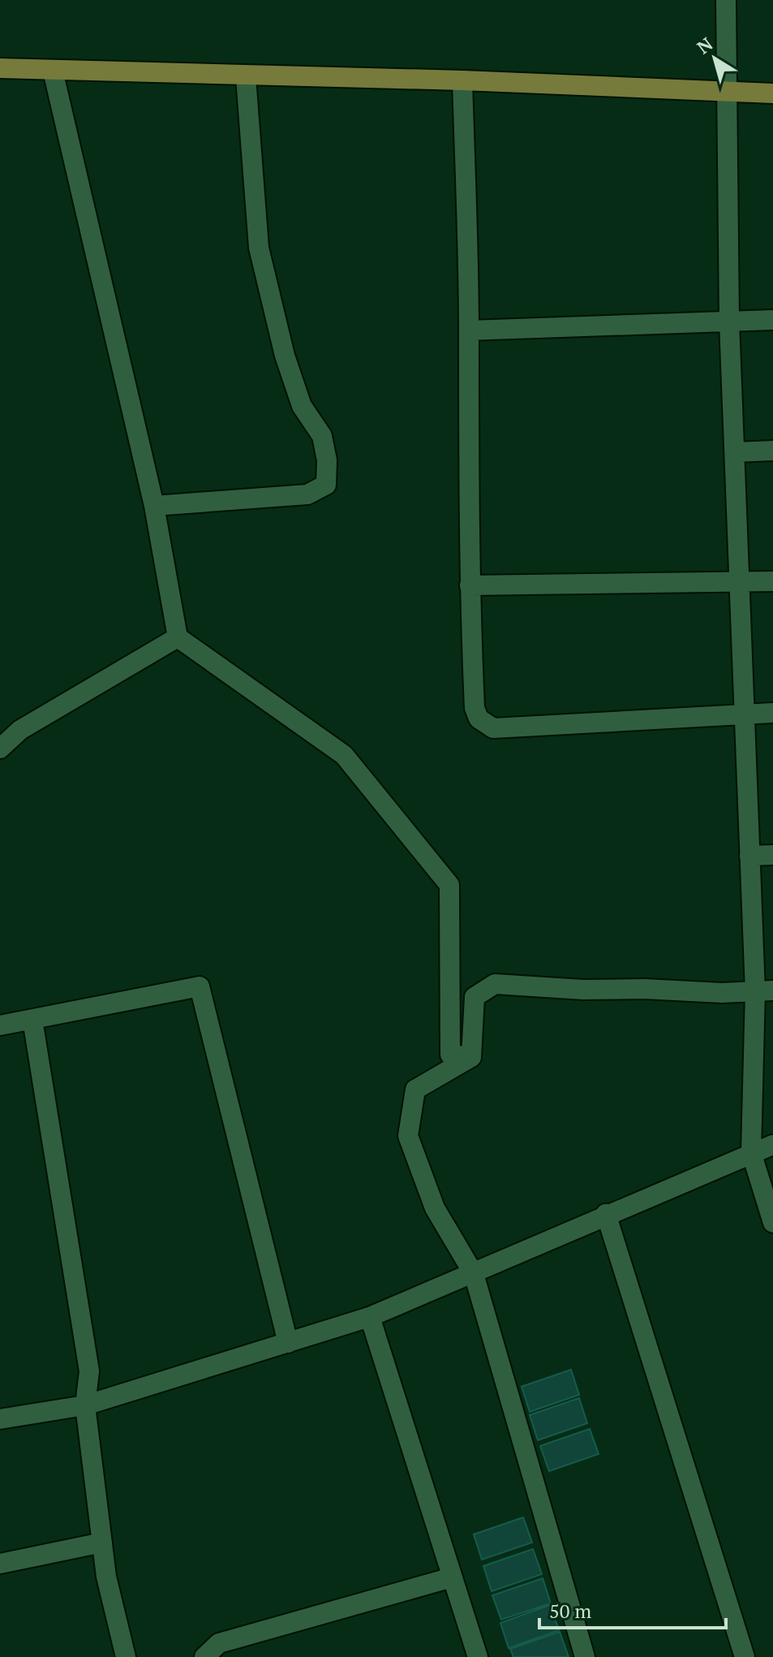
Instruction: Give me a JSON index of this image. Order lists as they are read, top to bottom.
{
  "scale_bar": "50 m",
  "north": "top left"
}
